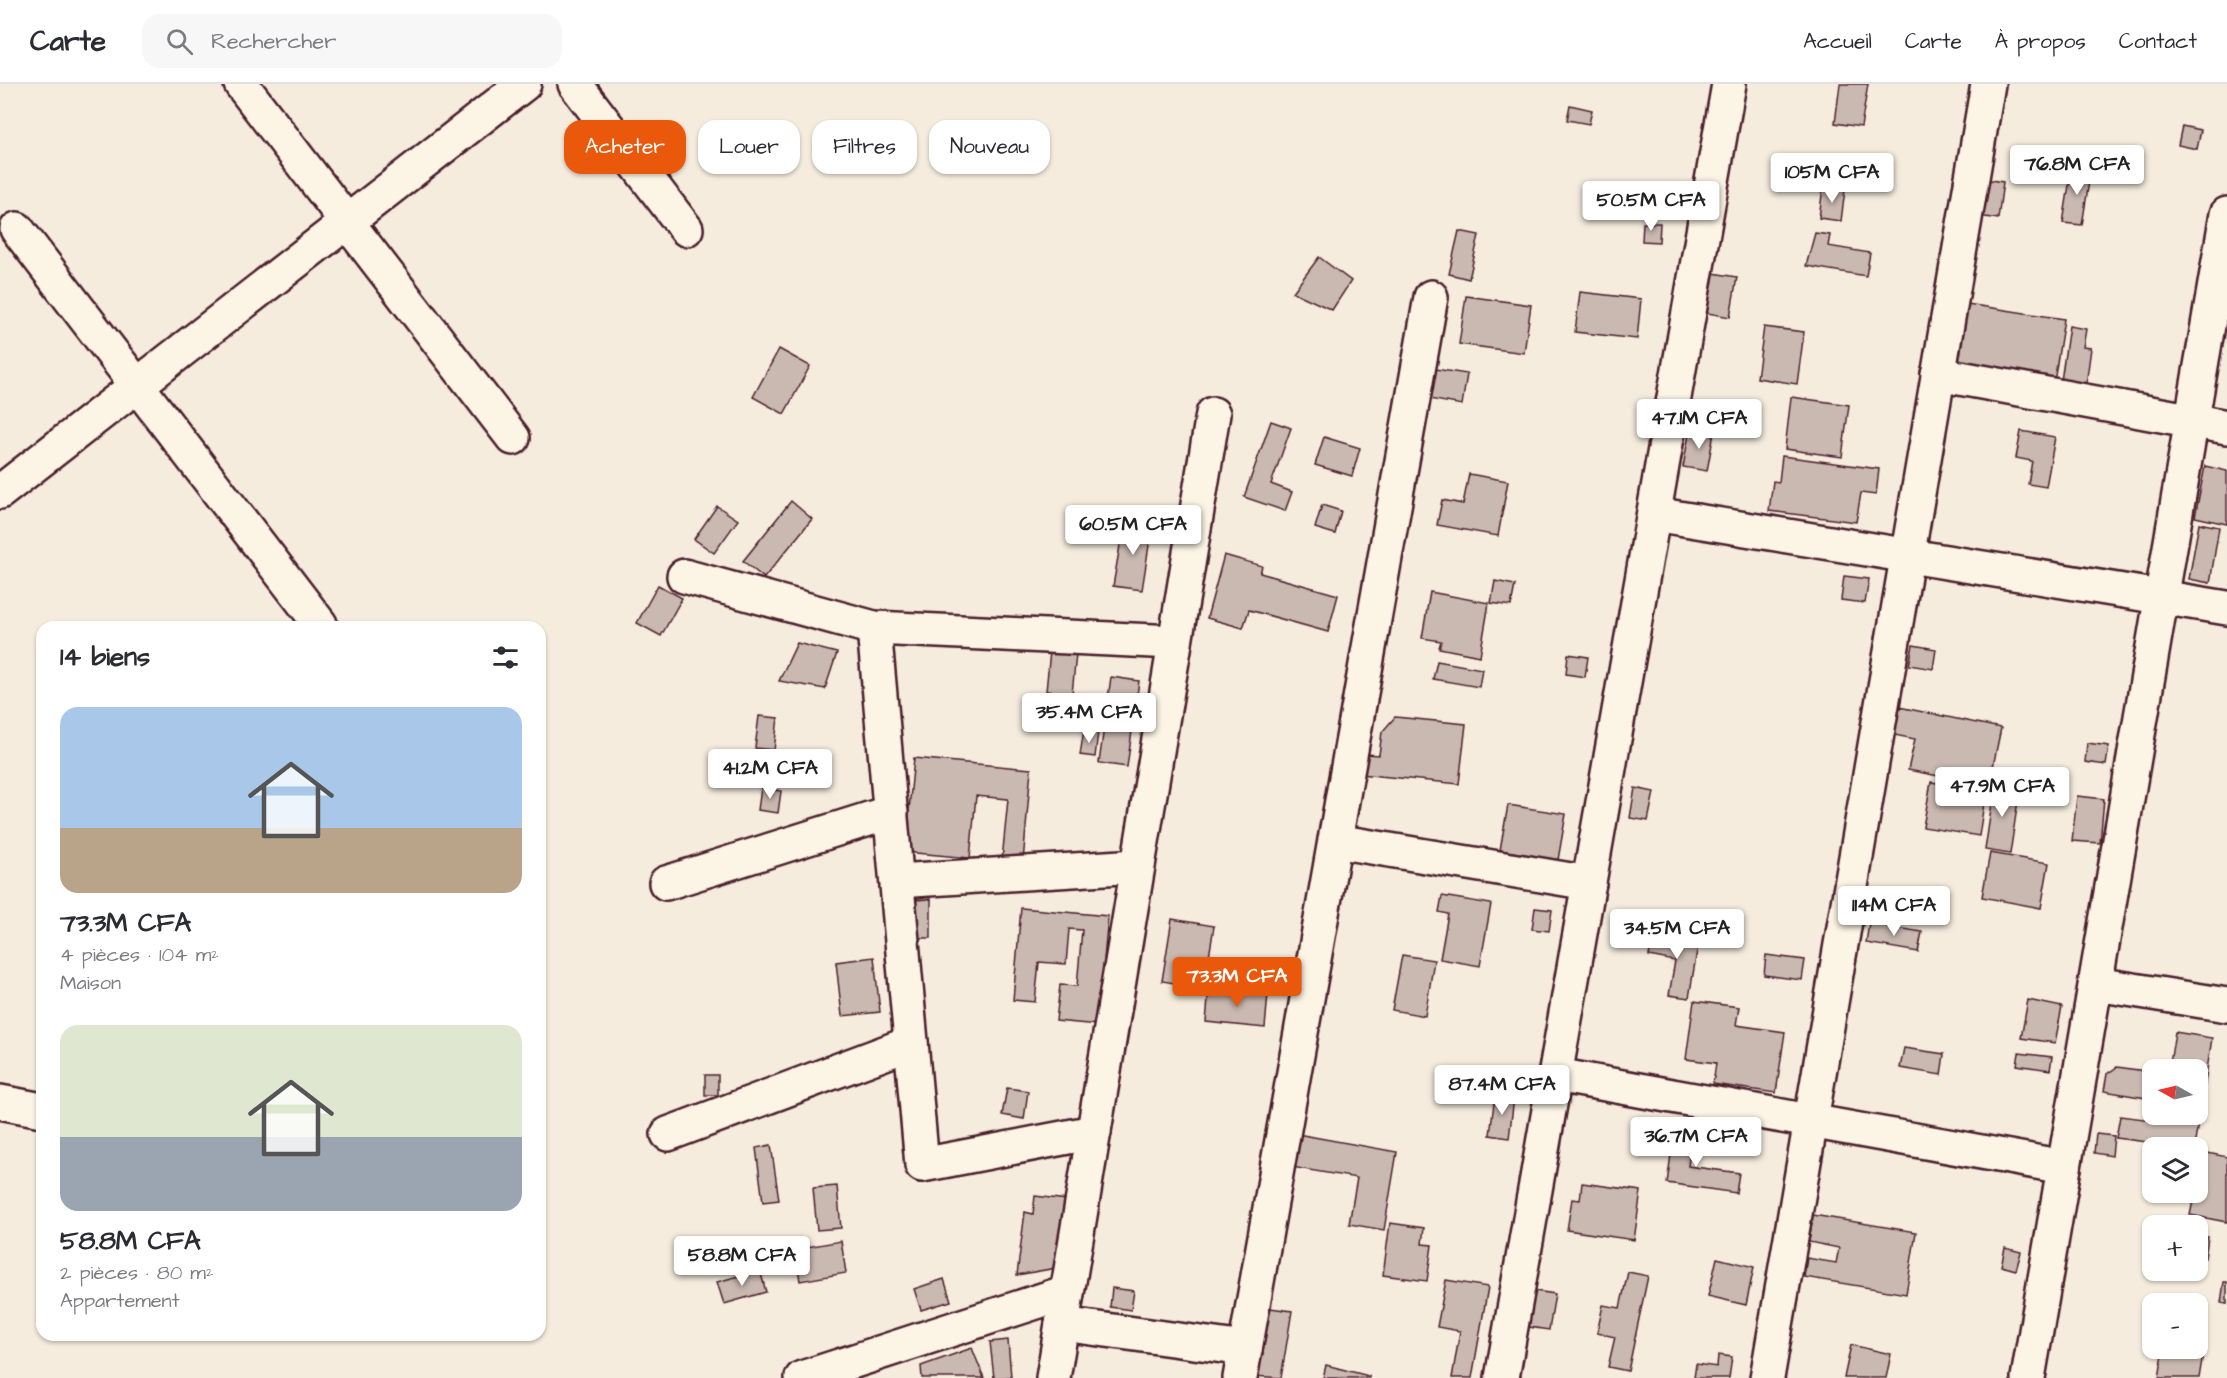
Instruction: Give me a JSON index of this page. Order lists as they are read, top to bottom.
{
  "north": "left",
  "page": {
    "header": "Carte",
    "search": "Rechercher",
    "nav": [
      "Accueil",
      "Carte",
      "À propos",
      "Contact"
    ],
    "chip": [
      "Acheter",
      "Louer",
      "Filtres",
      "Nouveau"
    ],
    "price": [
      "76.8M CFA",
      "105M CFA",
      "50.5M CFA",
      "47.1M CFA",
      "60.5M CFA",
      "35.4M CFA",
      "41.2M CFA",
      "47.9M CFA",
      "114M CFA",
      "34.5M CFA",
      "73.3M CFA",
      "87.4M CFA",
      "36.7M CFA",
      "58.8M CFA"
    ],
    "heading": "14 biens",
    "list": [
      {
        "name": "73.3M CFA",
        "note": "4 pièces · 104 m² · Maison"
      },
      {
        "name": "58.8M CFA",
        "note": "2 pièces · 80 m² · Appartement"
      }
    ],
    "map_buttons": ["+", "−"]
  }
}
